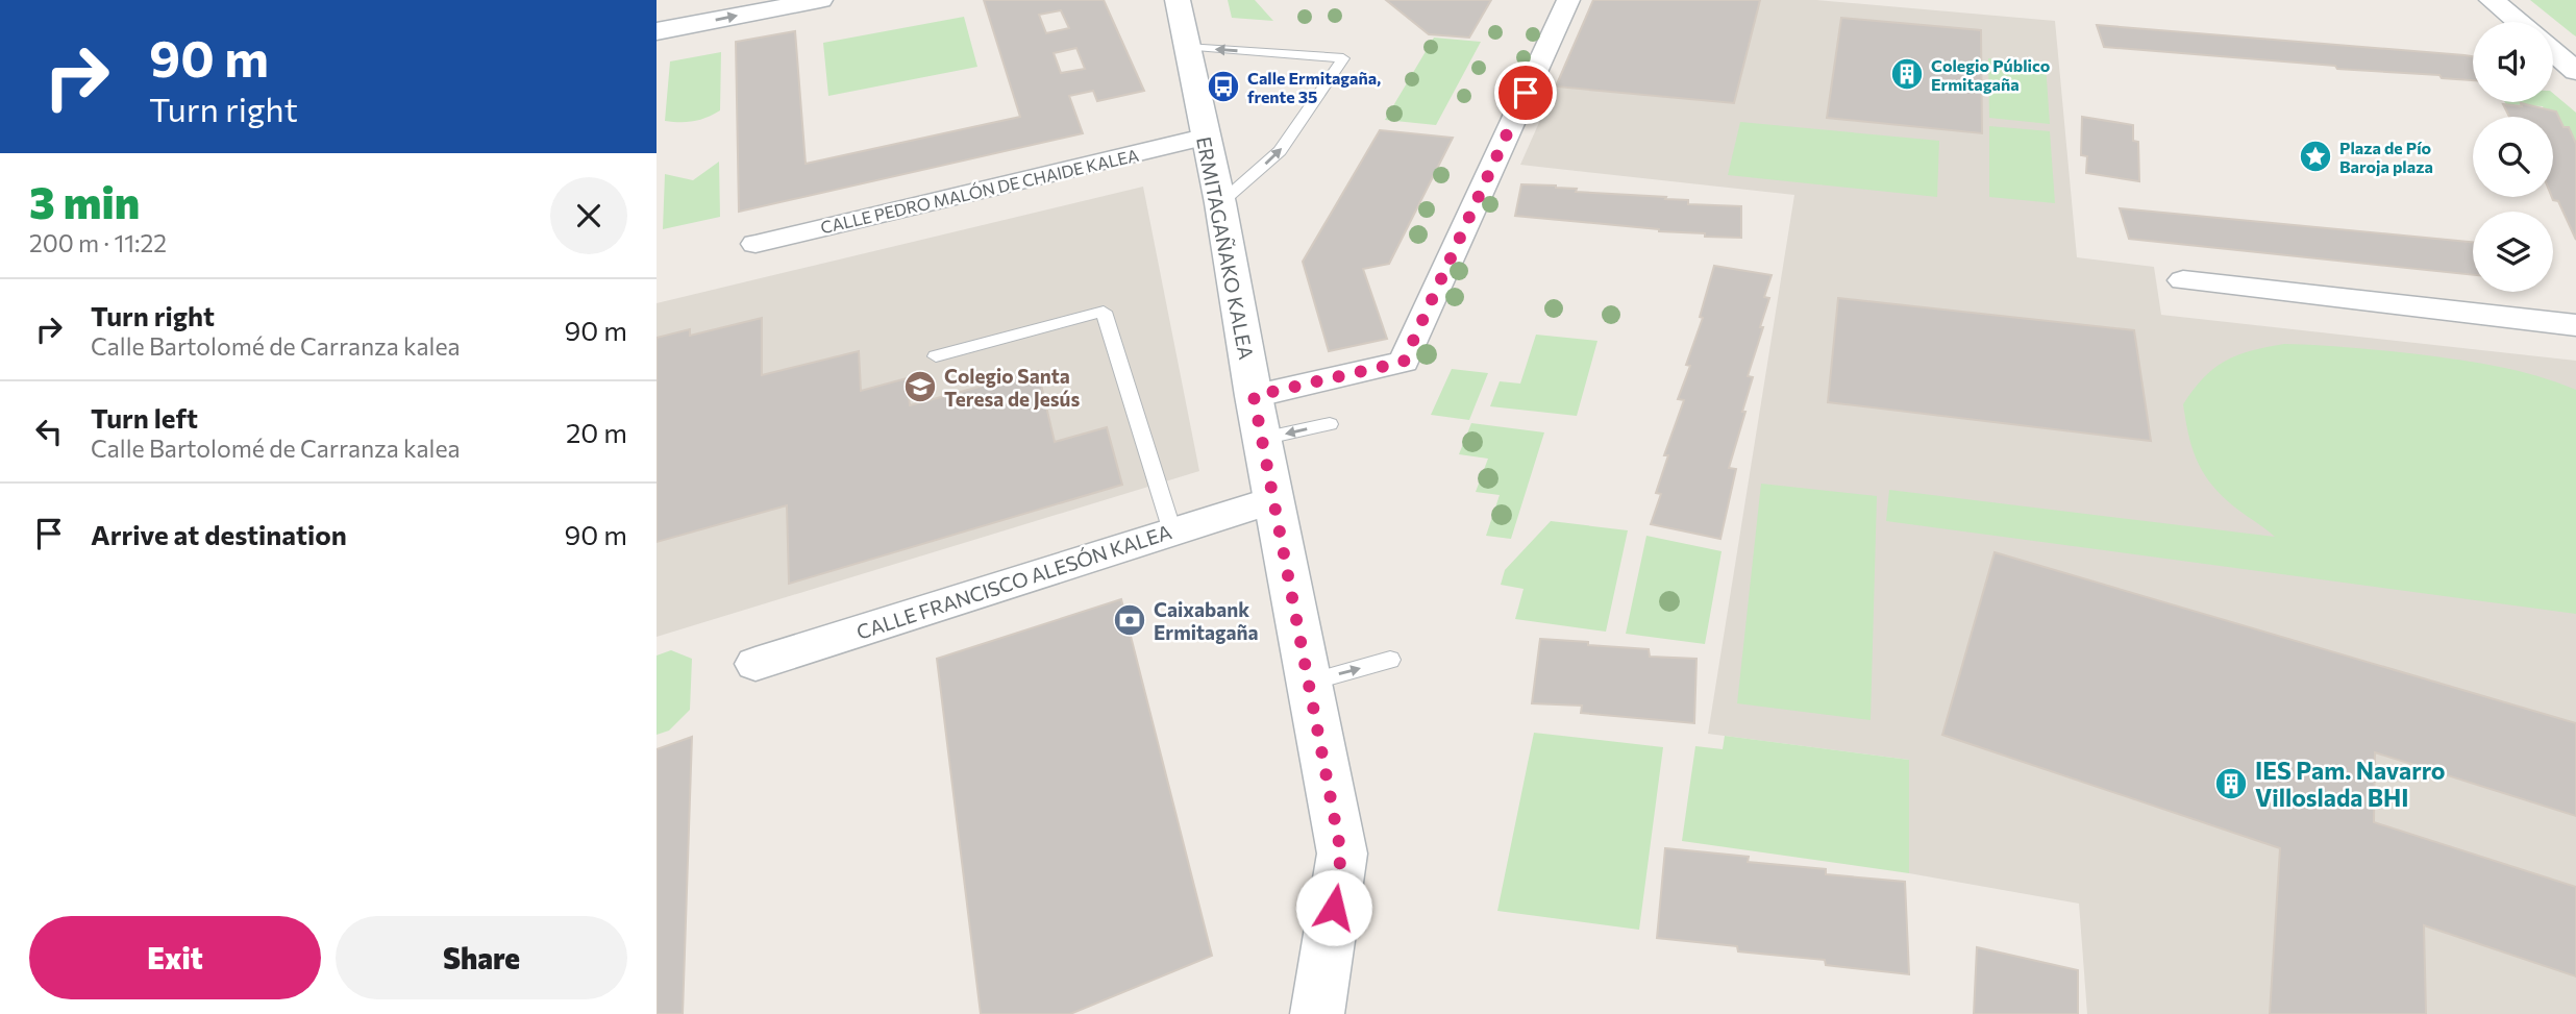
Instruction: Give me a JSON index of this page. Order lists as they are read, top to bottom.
{
  "streets": {
    "street": ["CALLE PEDRO MALÓN DE CHAIDE KALEA", "ERMITAGAÑAKO KALEA", "CALLE FRANCISCO ALESÓN KALEA"]
  },
  "crossings": [
    ["CALLE PEDRO MALÓN DE CHAIDE KALEA", "ERMITAGAÑAKO KALEA"],
    ["ERMITAGAÑAKO KALEA", "CALLE FRANCISCO ALESÓN KALEA"]
  ],
  "places": {
    "building": ["Colegio Público Ermitagaña", "IES Pam. Navarro Villoslada BHI"],
    "bus stop": ["Calle Ermitagaña, frente 35"],
    "place": ["Plaza de Pío Baroja plaza"],
    "school or university": ["Colegio Santa Teresa de Jesús"],
    "bank": ["Caixabank Ermitagaña"]
  },
  "page": {
    "turn": ["90 m", "Turn right"],
    "heading": ["3 min", "200 m · 11:22"],
    "list": [
      {
        "name": "Turn right",
        "note": "Calle Bartolomé de Carranza kalea",
        "value": "90 m"
      },
      {
        "name": "Turn left",
        "note": "Calle Bartolomé de Carranza kalea",
        "value": "20 m"
      },
      {
        "name": "Arrive at destination",
        "value": "90 m"
      }
    ],
    "buttons": ["Exit", "Share"]
  }
}
